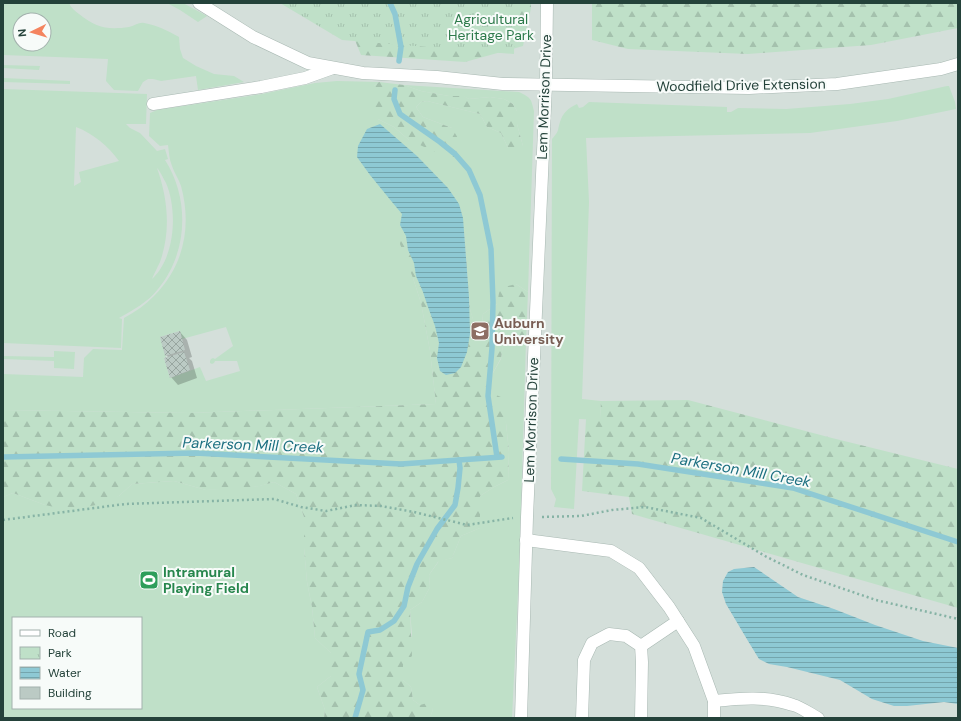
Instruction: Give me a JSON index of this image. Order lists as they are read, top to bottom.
{
  "streets": {
    "street": ["Woodfield Drive Extension", "Lem Morrison Drive"]
  },
  "crossings": [
    ["Woodfield Drive Extension", "Lem Morrison Drive"]
  ],
  "water": ["Parkerson Mill Creek"],
  "parks": ["Agricultural Heritage Park"],
  "places": {
    "school or university": ["Auburn University"],
    "sports": ["Intramural Playing Field"]
  },
  "legend": [
    "Road",
    "Park",
    "Water",
    "Building"
  ],
  "north": "left"
}
